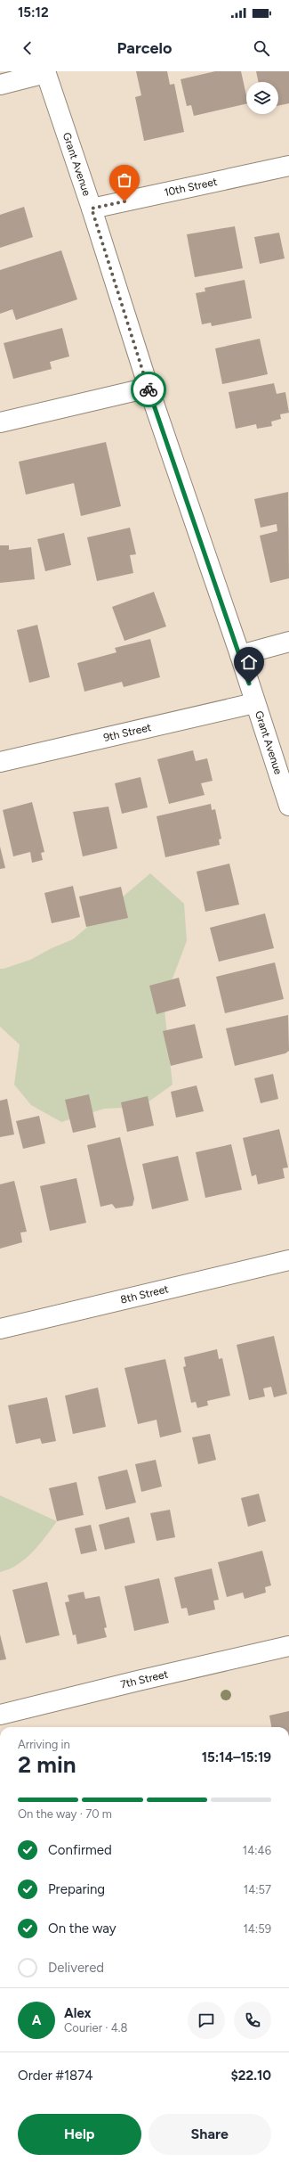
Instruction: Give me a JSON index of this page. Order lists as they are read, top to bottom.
{
  "streets": {
    "street": [
      "Grant Avenue",
      "10th Street",
      "9th Street",
      "8th Street",
      "7th Street"
    ]
  },
  "crossings": [
    ["Grant Avenue", "10th Street"],
    ["Grant Avenue", "9th Street"]
  ],
  "page": {
    "status": "15:12",
    "header": "Parcelo",
    "heading": ["2 min", "Arriving in", "15:14–15:19"],
    "panel": [
      "Alex",
      "Courier · 4.8",
      "Order #1874",
      "$22.10"
    ],
    "bar": "On the way · 70 m",
    "list": [
      ["Confirmed", "14:46"],
      ["Preparing", "14:57"],
      ["On the way", "14:59"],
      "Delivered"
    ],
    "round": "A",
    "buttons": ["Help", "Share"]
  }
}
